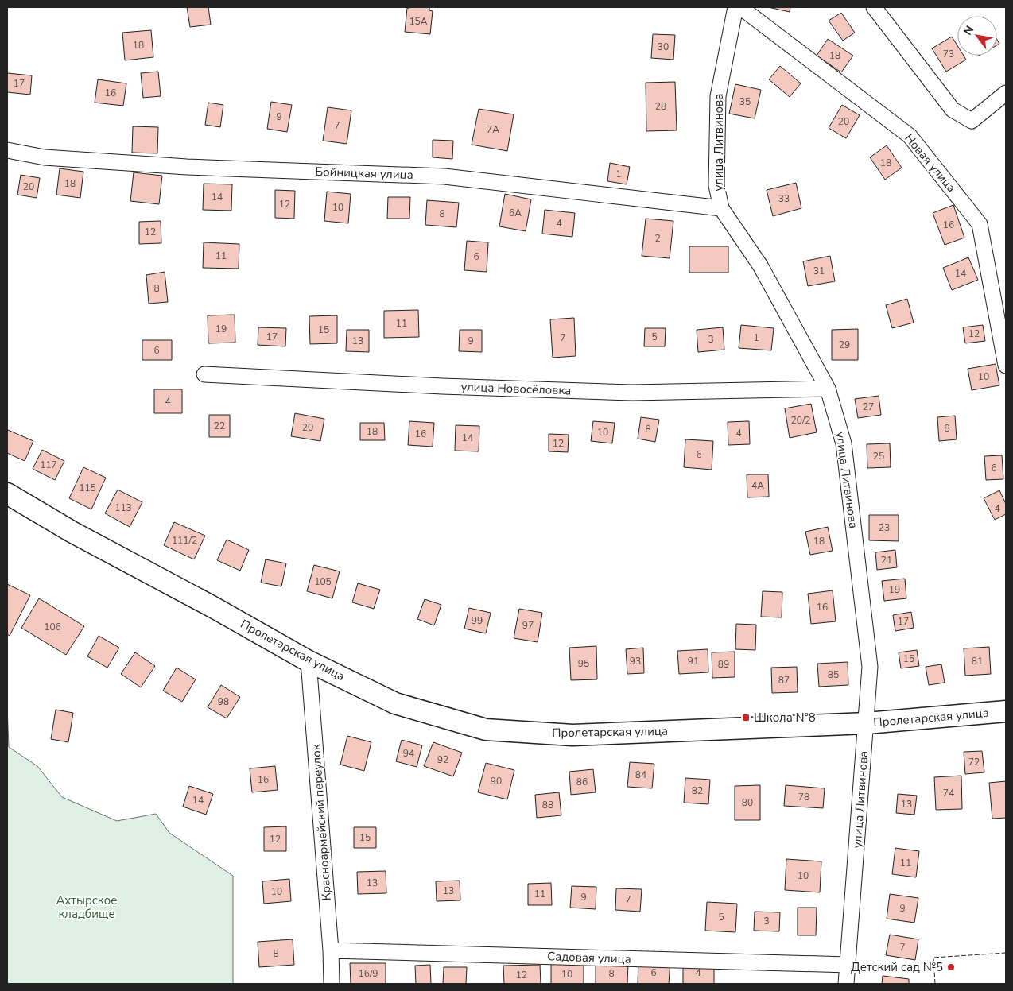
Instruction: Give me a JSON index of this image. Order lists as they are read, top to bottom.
{
  "streets": {
    "main road": ["Пролетарская улица"],
    "street": [
      "улица Литвинова",
      "Новая улица",
      "Бойницкая улица",
      "улица Новосёловка",
      "Красноармейский переулок",
      "Садовая улица"
    ]
  },
  "crossings": [
    ["улица Литвинова", "Бойницкая улица"],
    ["улица Литвинова", "улица Новосёловка"],
    ["улица Литвинова", "Пролетарская улица"],
    ["улица Литвинова", "Садовая улица"],
    ["Пролетарская улица", "Красноармейский переулок"],
    ["Красноармейский переулок", "Садовая улица"]
  ],
  "parks": ["Ахтырское кладбище"],
  "places": {
    "transit": ["Школа №8"],
    "other": ["Детский сад №5"]
  },
  "house_numbers": [
    "15А",
    "18",
    "30",
    "73",
    "18",
    "17",
    "16",
    "35",
    "28",
    "9",
    "20",
    "7",
    "7А",
    "18",
    "1",
    "18",
    "20",
    "14",
    "33",
    "12",
    "10",
    "6А",
    "8",
    "4",
    "16",
    "12",
    "2",
    "11",
    "6",
    "31",
    "14",
    "8",
    "11",
    "19",
    "15",
    "12",
    "17",
    "5",
    "7",
    "1",
    "3",
    "13",
    "9",
    "29",
    "6",
    "10",
    "4",
    "27",
    "20/2",
    "22",
    "20",
    "8",
    "8",
    "18",
    "10",
    "4",
    "16",
    "14",
    "12",
    "6",
    "25",
    "117",
    "6",
    "4А",
    "115",
    "113",
    "4",
    "23",
    "111/2",
    "18",
    "21",
    "105",
    "19",
    "16",
    "99",
    "17",
    "97",
    "106",
    "15",
    "93",
    "91",
    "81",
    "95",
    "89",
    "85",
    "87",
    "98",
    "94",
    "92",
    "72",
    "84",
    "16",
    "90",
    "86",
    "82",
    "74",
    "78",
    "14",
    "80",
    "13",
    "88",
    "15",
    "12",
    "11",
    "10",
    "13",
    "13",
    "10",
    "11",
    "9",
    "7",
    "9",
    "5",
    "3",
    "7",
    "8",
    "6",
    "4",
    "16/9",
    "8",
    "10",
    "12"
  ],
  "north": "top left"
}
